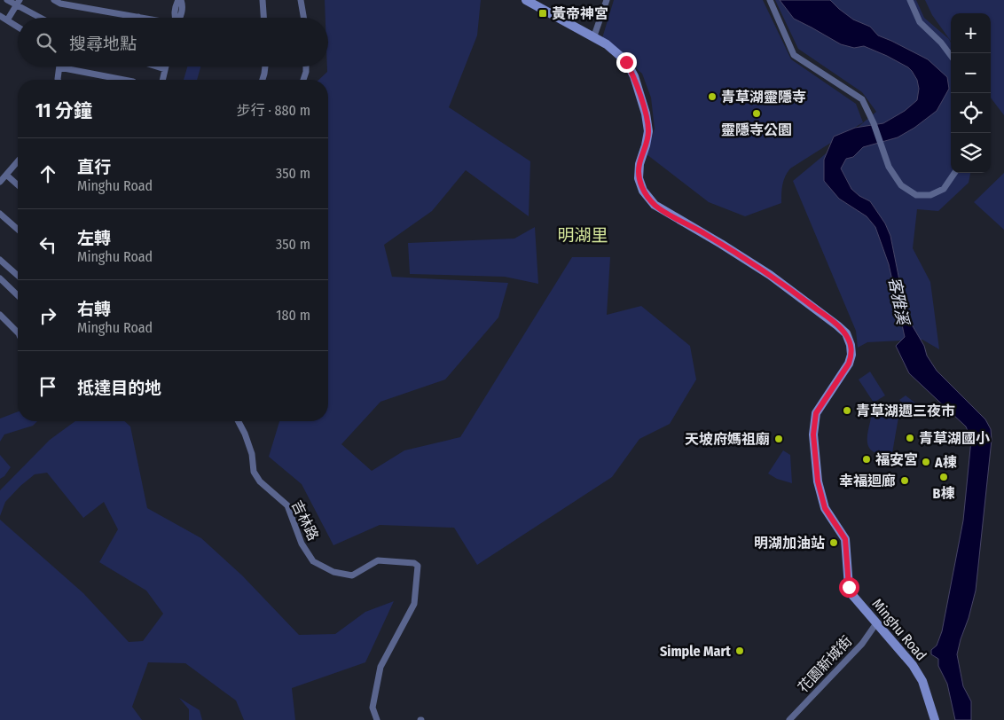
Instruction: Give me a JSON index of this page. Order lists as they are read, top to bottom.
{
  "streets": {
    "street": ["吉林路", "Minghu Road", "花園新城街"]
  },
  "crossings": [
    ["Minghu Road", "花園新城街"]
  ],
  "districts": ["明湖里"],
  "water": ["客雅溪"],
  "places": {
    "transit": ["黃帝神宮"],
    "other": [
      "青草湖靈隱寺",
      "靈隱寺公園",
      "青草湖週三夜市",
      "青草湖國小",
      "天坡府媽祖廟",
      "福安宮",
      "A棟",
      "B棟",
      "幸福迴廊",
      "明湖加油站",
      "Simple Mart"
    ]
  },
  "page": {
    "map_buttons": ["+", "−"],
    "search": "搜尋地點",
    "heading": ["11 分鐘", "步行 · 880 m"],
    "list": [
      ["直行", "Minghu Road", "350 m"],
      ["左轉", "Minghu Road", "350 m"],
      ["右轉", "Minghu Road", "180 m"],
      "抵達目的地"
    ]
  }
}
